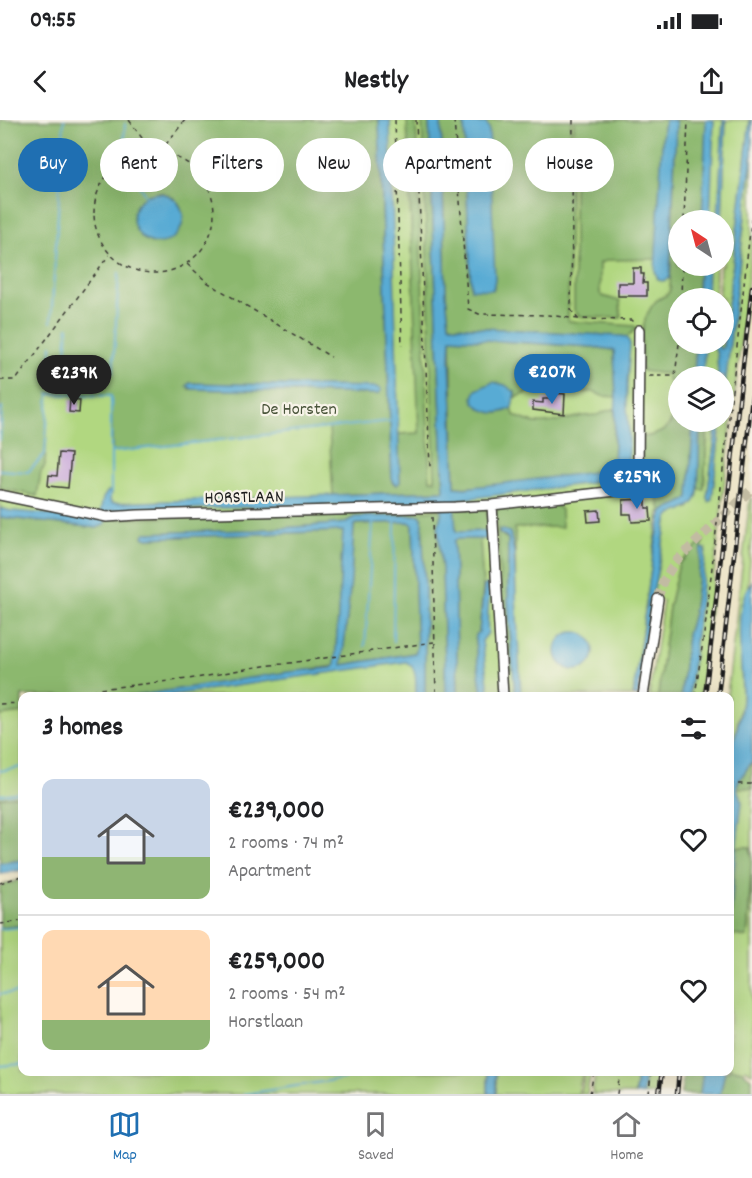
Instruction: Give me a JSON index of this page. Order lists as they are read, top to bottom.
{
  "streets": {
    "street": ["HORSTLAAN"]
  },
  "parks": ["De Horsten"],
  "north": "top left",
  "page": {
    "status": "09:55",
    "header": "Nestly",
    "chip": [
      "Buy",
      "Rent",
      "Filters",
      "New",
      "Apartment",
      "House"
    ],
    "price": ["€207K", "€239K", "€259K"],
    "heading": "3 homes",
    "list": [
      {
        "name": "€239,000",
        "note": "2 rooms · 74 m² · Apartment"
      },
      {
        "name": "€259,000",
        "note": "2 rooms · 54 m² · Horstlaan"
      }
    ],
    "tabs": ["Map", "Saved", "Home"]
  }
}
